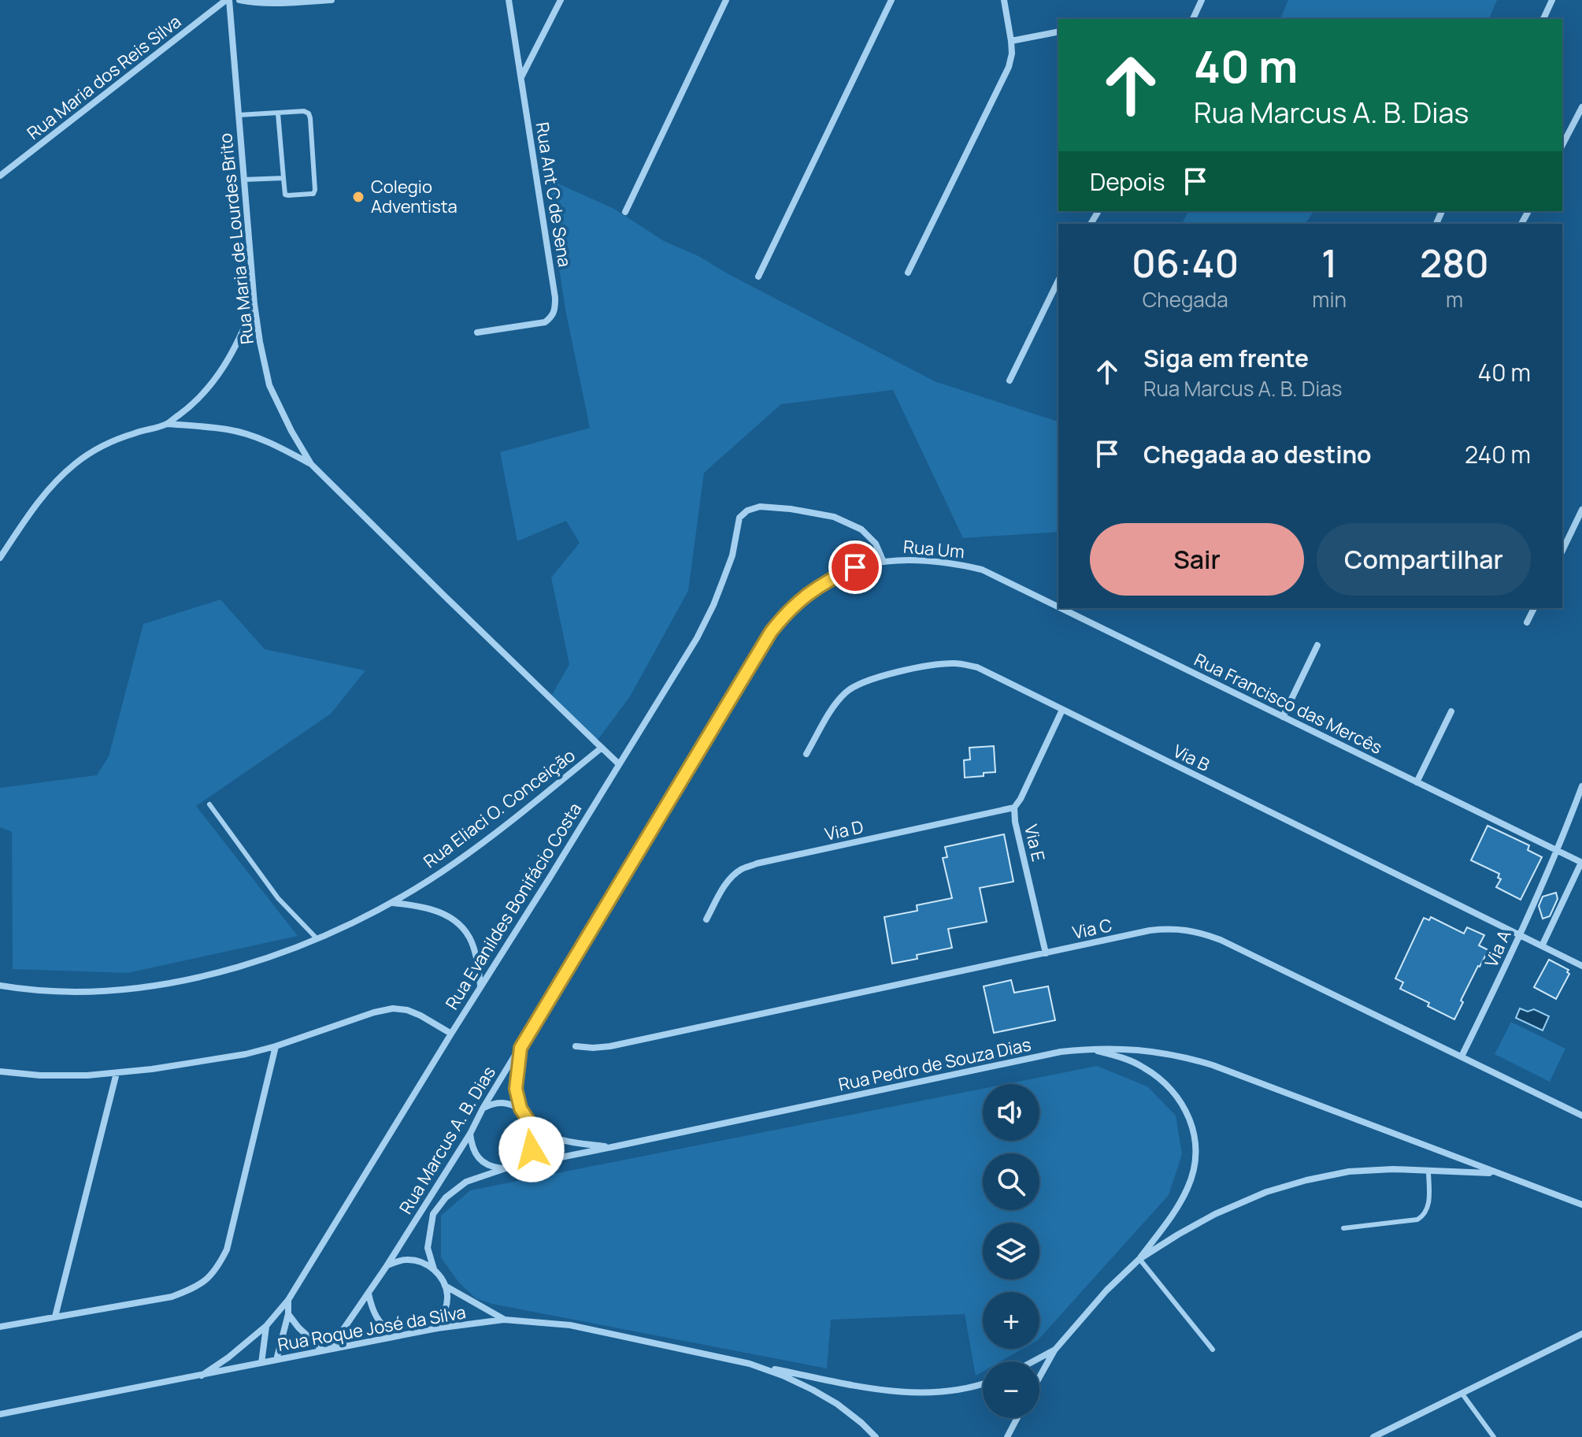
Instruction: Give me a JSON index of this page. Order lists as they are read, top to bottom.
{
  "streets": {
    "street": [
      "Rua Maria dos Reis Silva",
      "Rua Ant C de Sena",
      "Rua Maria de Lourdes Brito",
      "Rua Um",
      "Rua Francisco das Mercês",
      "Via B",
      "Rua Eliaci O. Conceição",
      "Via D",
      "Via E",
      "Rua Evanildes Bonifácio Costa",
      "Via C",
      "Via A",
      "Rua Pedro de Souza Dias",
      "Rua Marcus A. B. Dias",
      "Rua Roque José da Silva"
    ]
  },
  "crossings": [
    ["Rua Maria dos Reis Silva", "Rua Maria de Lourdes Brito"],
    ["Rua Maria de Lourdes Brito", "Rua Eliaci O. Conceição"],
    ["Rua Um", "Rua Francisco das Mercês"],
    ["Rua Um", "Rua Evanildes Bonifácio Costa"],
    ["Rua Um", "Rua Marcus A. B. Dias"],
    ["Rua Francisco das Mercês", "Via A"],
    ["Via B", "Via E"],
    ["Via B", "Via A"],
    ["Via D", "Via E"],
    ["Via E", "Via C"],
    ["Rua Evanildes Bonifácio Costa", "Rua Marcus A. B. Dias"],
    ["Rua Evanildes Bonifácio Costa", "Rua Roque José da Silva"],
    ["Via C", "Via A"],
    ["Rua Pedro de Souza Dias", "Rua Marcus A. B. Dias"],
    ["Rua Pedro de Souza Dias", "Rua Roque José da Silva"],
    ["Rua Marcus A. B. Dias", "Rua Roque José da Silva"]
  ],
  "places": ["Colegio Adventista"],
  "page": {
    "turn": ["40 m", "Rua Marcus A. B. Dias"],
    "then": "Depois",
    "eta": [
      "06:40",
      "Chegada",
      "1",
      "min",
      "280",
      "m"
    ],
    "list": [
      {
        "name": "Siga em frente",
        "note": "Rua Marcus A. B. Dias",
        "value": "40 m"
      },
      {
        "name": "Chegada ao destino",
        "value": "240 m"
      }
    ],
    "buttons": ["Sair", "Compartilhar"],
    "map_buttons": ["+", "−"]
  }
}
